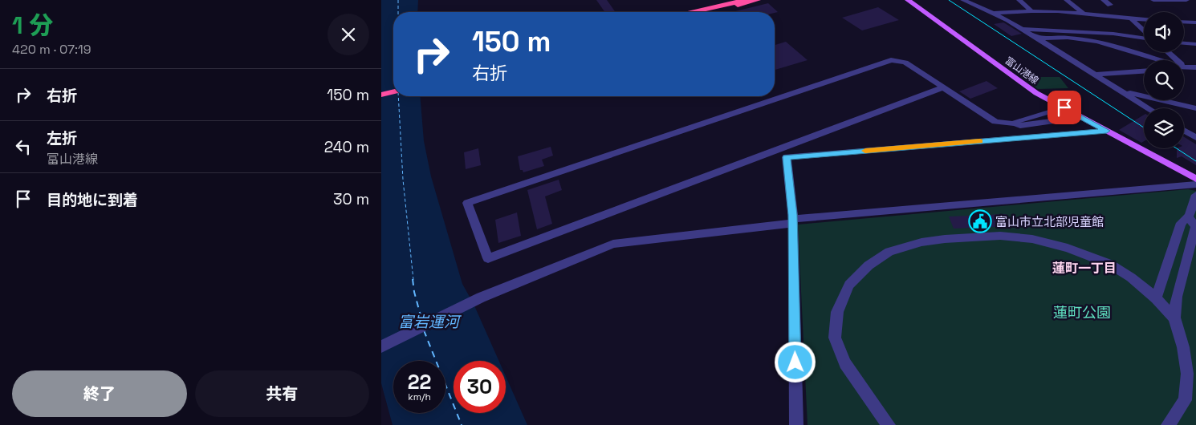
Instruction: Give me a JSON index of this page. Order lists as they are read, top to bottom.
{
  "streets": {
    "main road": ["富山港線"]
  },
  "districts": ["蓮町一丁目"],
  "water": ["富岩運河"],
  "parks": ["蓮町公園"],
  "places": {
    "public building": ["富山市立北部児童館"]
  },
  "page": {
    "heading": ["1 分", "420 m · 07:19"],
    "turn": ["150 m", "右折"],
    "list": [
      {
        "name": "右折",
        "value": "150 m"
      },
      {
        "name": "左折",
        "note": "富山港線",
        "value": "240 m"
      },
      {
        "name": "目的地に到着",
        "value": "30 m"
      }
    ],
    "speed": "22 km/h",
    "limit": "30",
    "buttons": ["終了", "共有"]
  }
}
